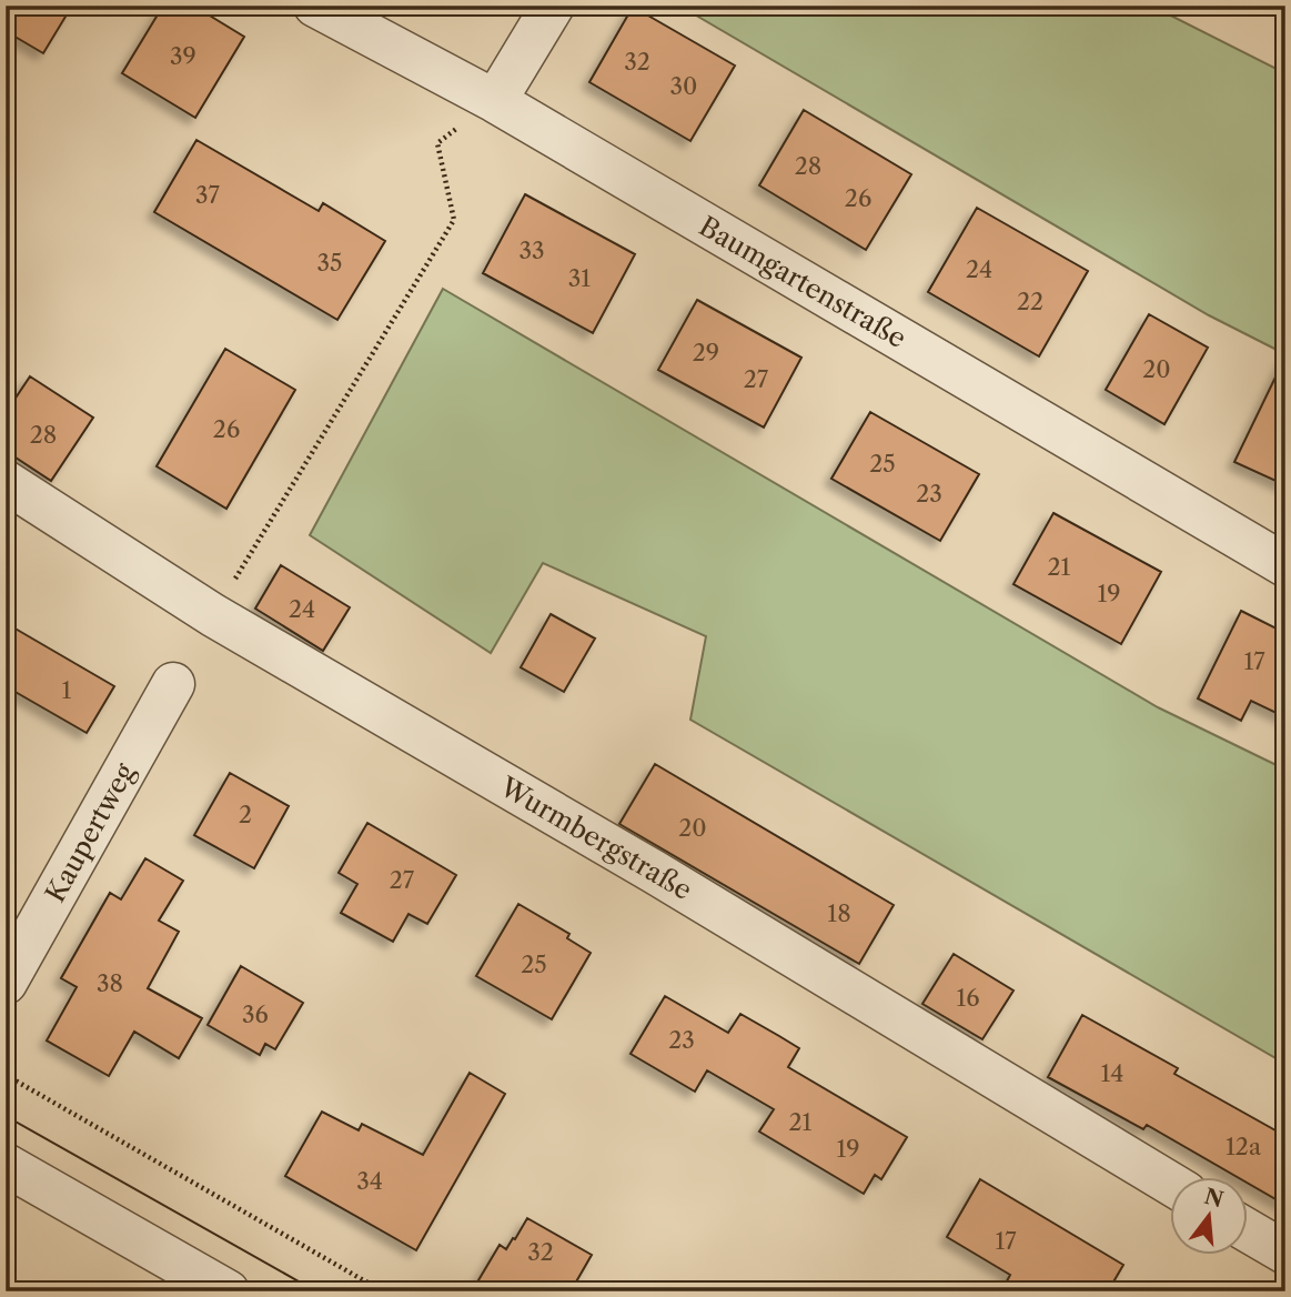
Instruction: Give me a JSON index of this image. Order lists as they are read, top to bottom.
{
  "streets": {
    "street": ["Baumgartenstraße", "Kaupertweg", "Wurmbergstraße"]
  },
  "house_numbers": [
    "39",
    "32",
    "30",
    "28",
    "37",
    "26",
    "33",
    "35",
    "24",
    "31",
    "22",
    "29",
    "20",
    "27",
    "26",
    "28",
    "25",
    "23",
    "21",
    "19",
    "24",
    "17",
    "1",
    "2",
    "20",
    "27",
    "18",
    "25",
    "38",
    "16",
    "36",
    "23",
    "14",
    "21",
    "12a",
    "19",
    "34",
    "17",
    "32"
  ],
  "north": "top"
}
